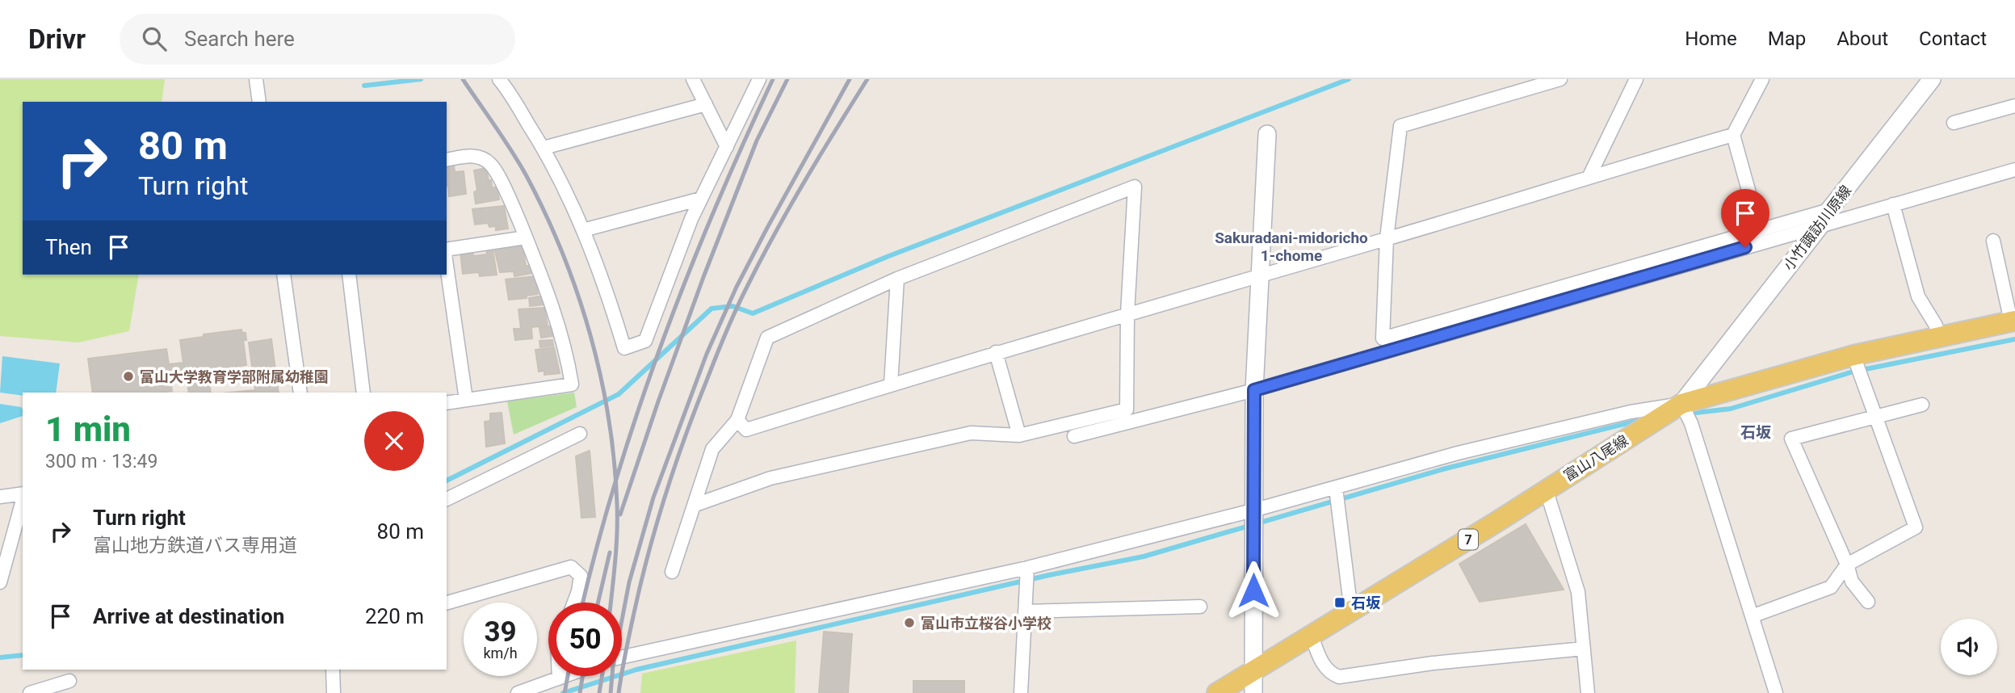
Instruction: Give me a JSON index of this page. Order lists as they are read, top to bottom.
{
  "streets": {
    "main road": ["小竹諏訪川原線", "富山八尾線", "7"]
  },
  "crossings": [
    ["小竹諏訪川原線", "富山八尾線"]
  ],
  "districts": ["Sakuradani-midoricho 1-chome", "石坂"],
  "places": {
    "other": ["富山大学教育学部附属幼稚園", "富山市立桜谷小学校"],
    "transit": ["石坂"]
  },
  "page": {
    "header": "Drivr",
    "search": "Search here",
    "nav": [
      "Home",
      "Map",
      "About",
      "Contact"
    ],
    "turn": ["80 m", "Turn right"],
    "then": "Then",
    "heading": ["1 min", "300 m · 13:49"],
    "list": [
      {
        "name": "Turn right",
        "note": "富山地方鉄道バス専用道",
        "value": "80 m"
      },
      {
        "name": "Arrive at destination",
        "value": "220 m"
      }
    ],
    "speed": "39 km/h",
    "limit": "50"
  }
}
